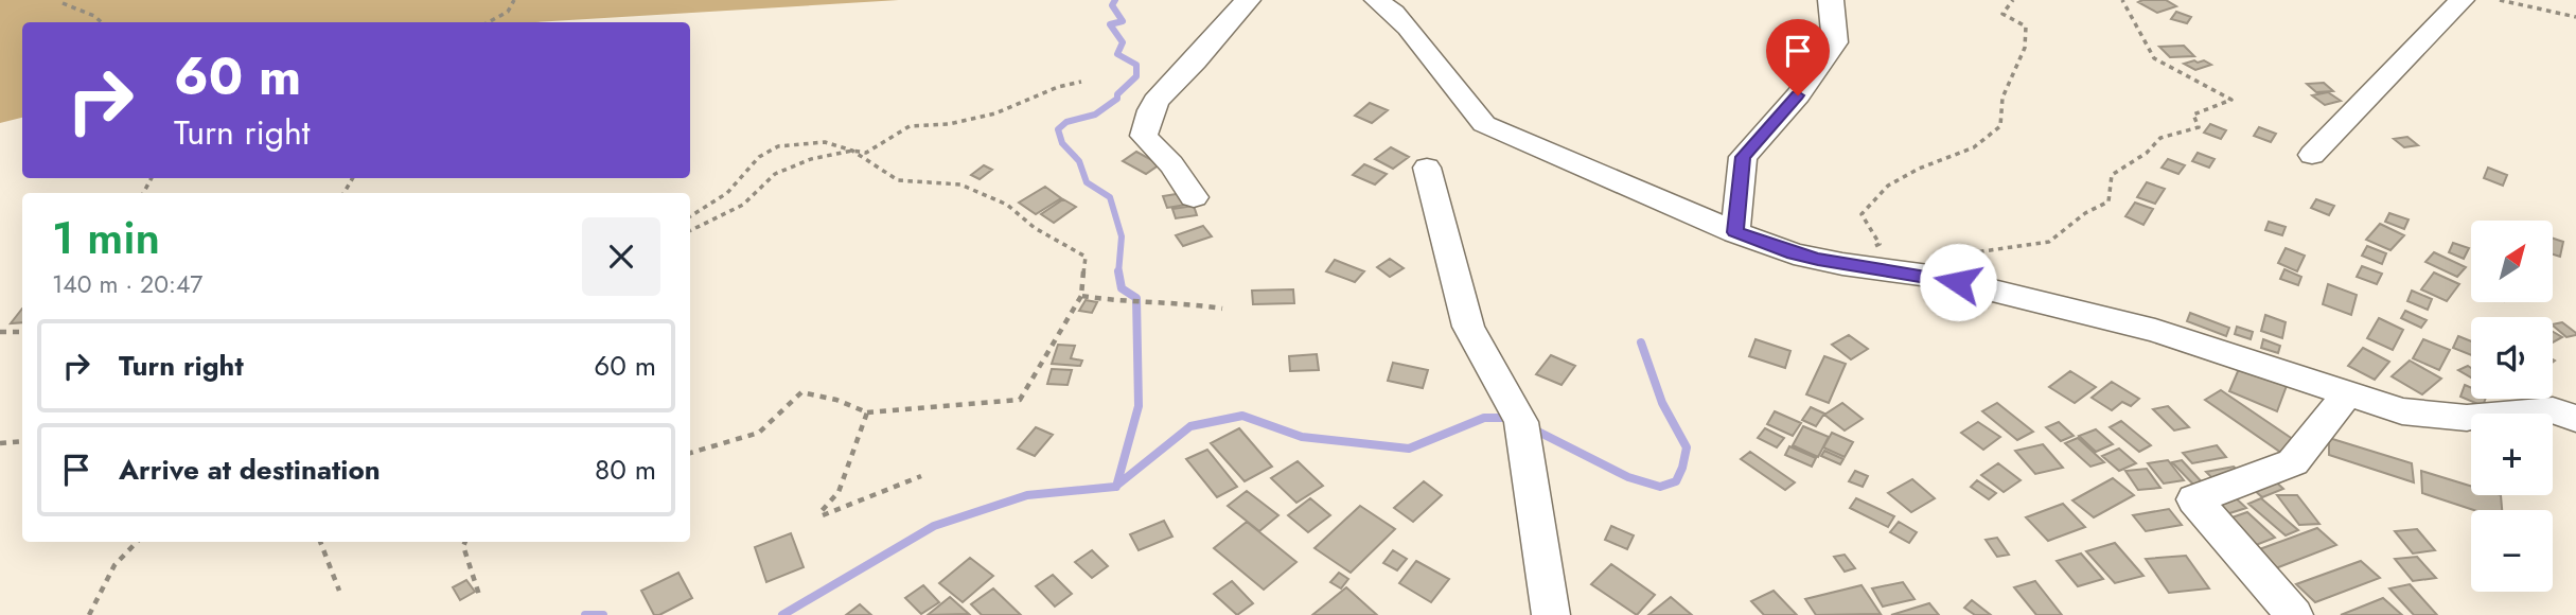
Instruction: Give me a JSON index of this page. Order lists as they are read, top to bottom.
{
  "north": "top right",
  "page": {
    "turn": ["60 m", "Turn right"],
    "heading": ["1 min", "140 m · 20:47"],
    "map_buttons": ["+", "−"],
    "list": [
      {
        "name": "Turn right",
        "value": "60 m"
      },
      {
        "name": "Arrive at destination",
        "value": "80 m"
      }
    ]
  }
}
